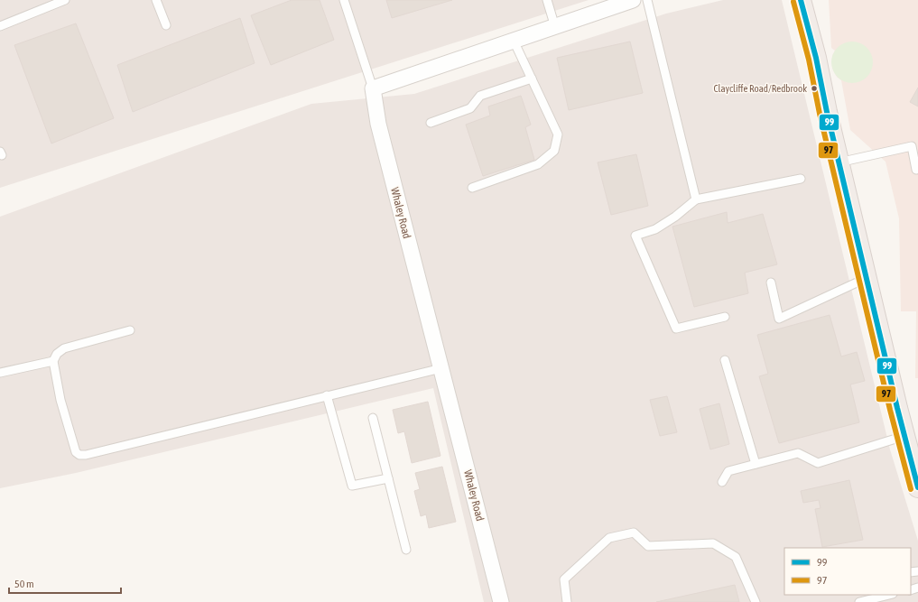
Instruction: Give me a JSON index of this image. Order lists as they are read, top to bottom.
{
  "streets": {
    "street": ["Whaley Road"]
  },
  "places": ["Claycliffe Road/Redbrook"],
  "lines": ["transit line 99", "transit line 97"],
  "legend": ["99", "97"],
  "scale_bar": "50 m"
}
